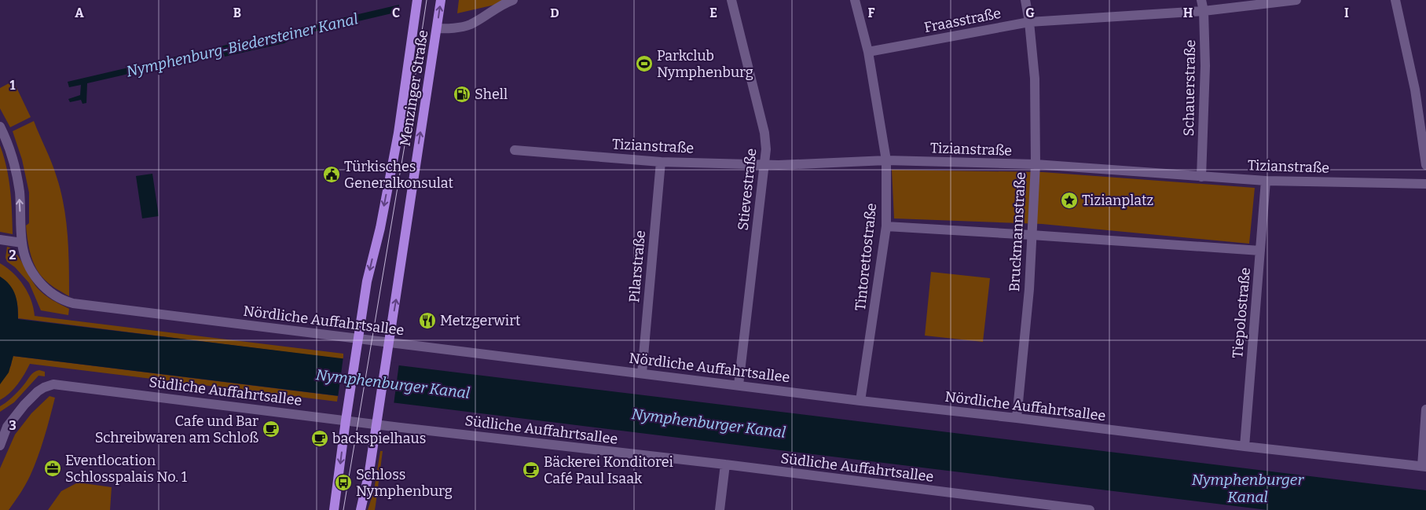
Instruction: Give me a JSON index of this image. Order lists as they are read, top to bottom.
{
  "streets": {
    "main road": ["Menzinger Straße"],
    "street": [
      "Fraasstraße",
      "Schauerstraße",
      "Tizianstraße",
      "Stievestraße",
      "Bruckmannstraße",
      "Tintorettostraße",
      "Pilarstraße",
      "Tiepolostraße",
      "Nördliche Auffahrtsallee",
      "Südliche Auffahrtsallee"
    ]
  },
  "crossings": [
    ["Fraasstraße", "Schauerstraße"],
    ["Fraasstraße", "Bruckmannstraße"],
    ["Fraasstraße", "Tintorettostraße"],
    ["Menzinger Straße", "Nördliche Auffahrtsallee"],
    ["Menzinger Straße", "Südliche Auffahrtsallee"],
    ["Schauerstraße", "Tizianstraße"],
    ["Tizianstraße", "Stievestraße"],
    ["Tizianstraße", "Bruckmannstraße"],
    ["Tizianstraße", "Tintorettostraße"],
    ["Tizianstraße", "Pilarstraße"],
    ["Tizianstraße", "Tiepolostraße"],
    ["Stievestraße", "Nördliche Auffahrtsallee"],
    ["Bruckmannstraße", "Nördliche Auffahrtsallee"],
    ["Tintorettostraße", "Nördliche Auffahrtsallee"],
    ["Pilarstraße", "Nördliche Auffahrtsallee"],
    ["Tiepolostraße", "Nördliche Auffahrtsallee"]
  ],
  "water": ["Nymphenburg-Biedersteiner Kanal", "Nymphenburger Kanal"],
  "places": {
    "sports": ["Parkclub Nymphenburg"],
    "fuel station": ["Shell"],
    "public building": ["Türkisches Generalkonsulat"],
    "place": ["Tizianplatz"],
    "restaurant": ["Metzgerwirt"],
    "cafe": ["Cafe und Bar Schreibwaren am Schloß", "backspielhaus", "Bäckerei Konditorei Café Paul Isaak"],
    "office": ["Eventlocation Schlosspalais No. 1"],
    "bus stop": ["Schloss Nymphenburg"]
  },
  "grid": {
    "columns": [
      "A",
      "B",
      "C",
      "D",
      "E",
      "F",
      "G",
      "H",
      "I"
    ],
    "rows": ["1", "2", "3"]
  }
}
